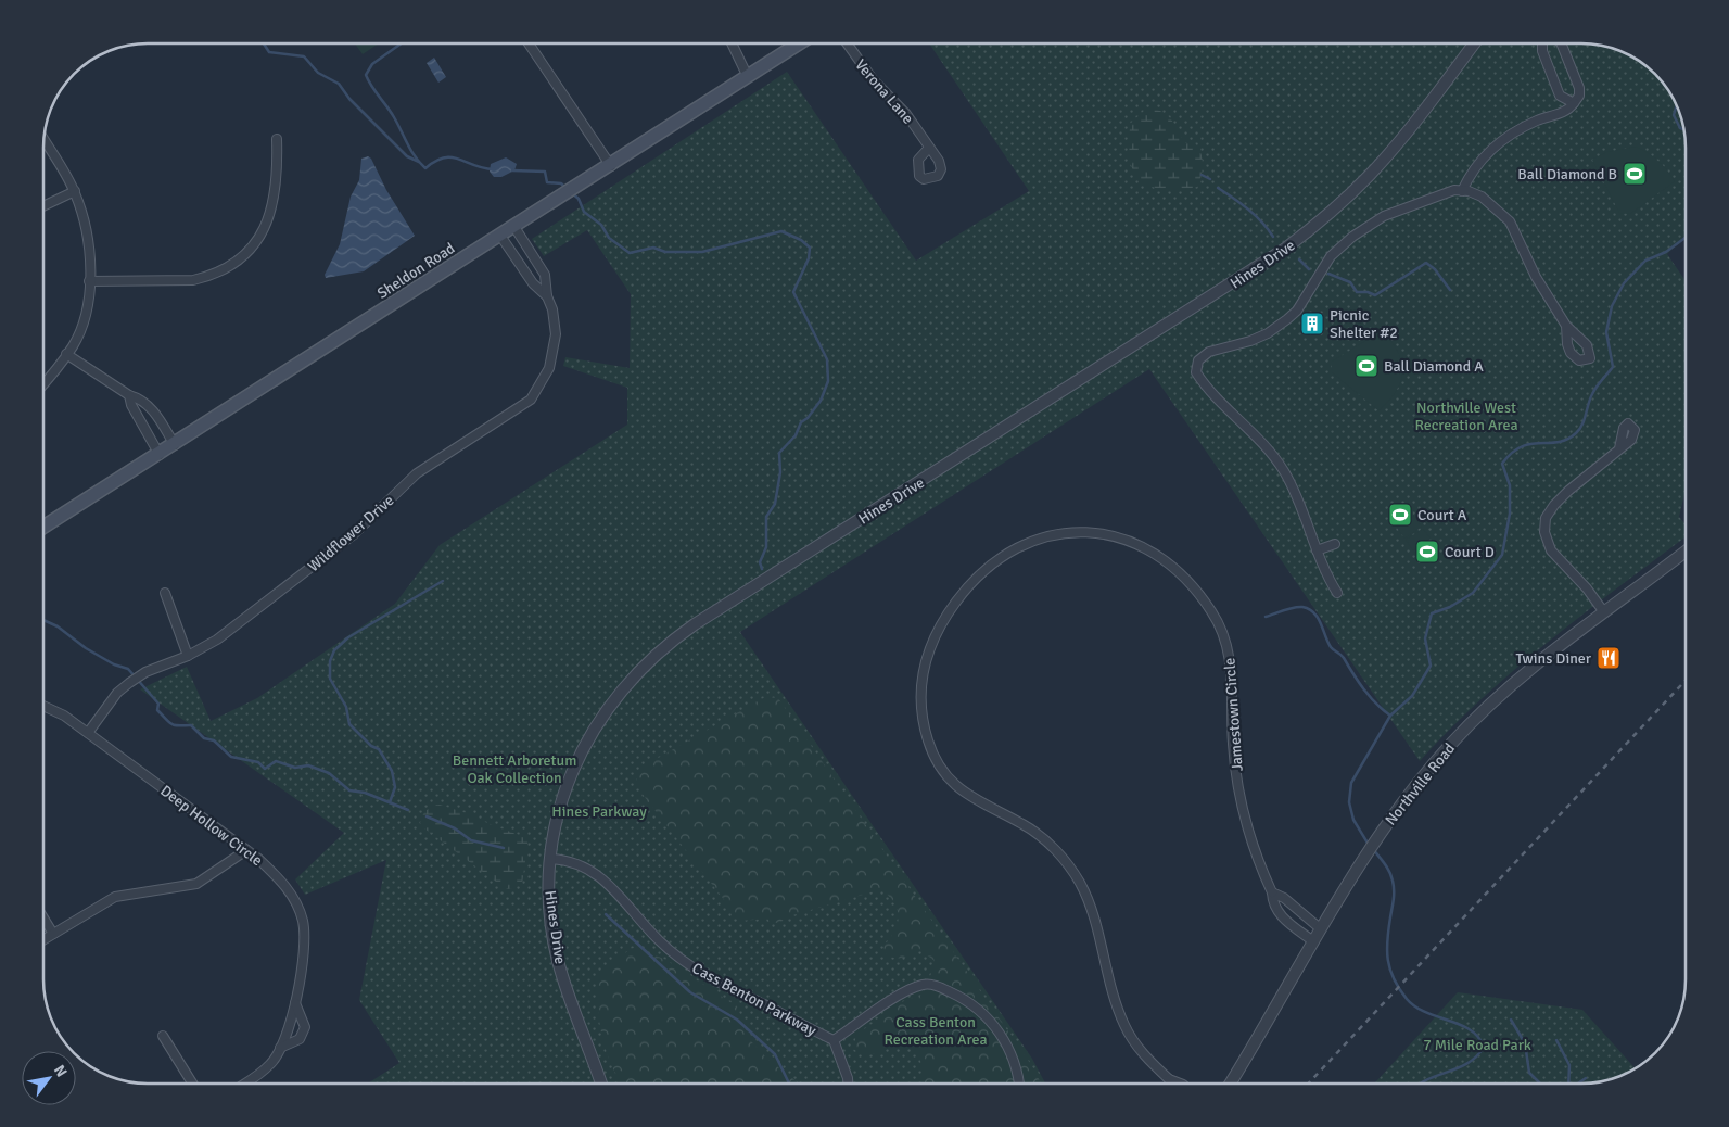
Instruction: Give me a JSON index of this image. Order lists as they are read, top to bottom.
{
  "streets": {
    "main road": ["Sheldon Road"],
    "street": [
      "Verona Lane",
      "Hines Drive",
      "Wildflower Drive",
      "Jamestown Circle",
      "Northville Road",
      "Deep Hollow Circle",
      "Cass Benton Parkway"
    ]
  },
  "crossings": [
    ["Hines Drive", "Cass Benton Parkway"],
    ["Sheldon Road", "Wildflower Drive"],
    ["Wildflower Drive", "Deep Hollow Circle"],
    ["Jamestown Circle", "Northville Road"]
  ],
  "parks": [
    "Northville West Recreation Area",
    "Bennett Arboretum Oak Collection",
    "Hines Parkway",
    "Cass Benton Recreation Area",
    "7 Mile Road Park"
  ],
  "places": {
    "sports": [
      "Ball Diamond B",
      "Ball Diamond A",
      "Court A",
      "Court D"
    ],
    "building": ["Picnic Shelter #2"],
    "restaurant": ["Twins Diner"]
  },
  "north": "top right"
}
